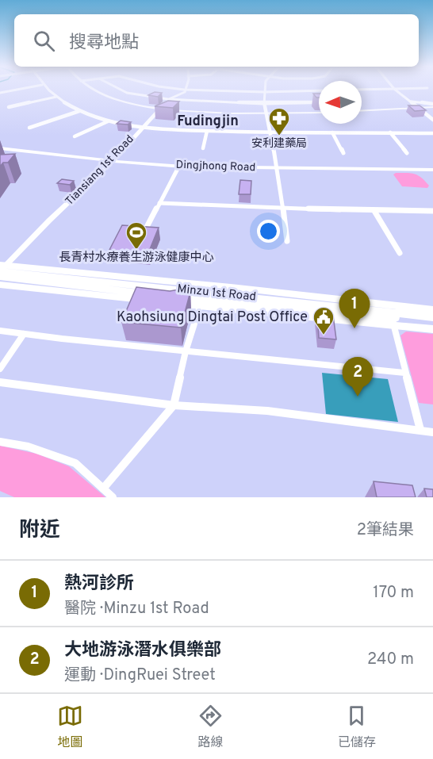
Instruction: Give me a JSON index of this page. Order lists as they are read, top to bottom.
{
  "streets": {
    "main road": ["Minzu 1st Road"],
    "street": ["Dingjhong Road", "Tiansiang 1st Road"]
  },
  "crossings": [
    ["Dingjhong Road", "Tiansiang 1st Road"],
    ["Tiansiang 1st Road", "Minzu 1st Road"]
  ],
  "districts": ["Fudingjin"],
  "places": {
    "pharmacy": ["安利建藥局"],
    "sports": ["長青村水療養生游泳健康中心"],
    "public building": ["Kaohsiung Dingtai Post Office"]
  },
  "north": "left",
  "page": {
    "search": "搜尋地點",
    "pins": ["1", "2"],
    "heading": ["附近", "2筆結果"],
    "list": [
      {
        "mark": "1",
        "name": "熱河診所",
        "note": "醫院 · Minzu 1st Road",
        "value": "170 m"
      },
      {
        "mark": "2",
        "name": "大地游泳潛水俱樂部",
        "note": "運動 · DingRuei Street",
        "value": "240 m"
      }
    ],
    "nav": ["地圖", "路線", "已儲存"]
  }
}
